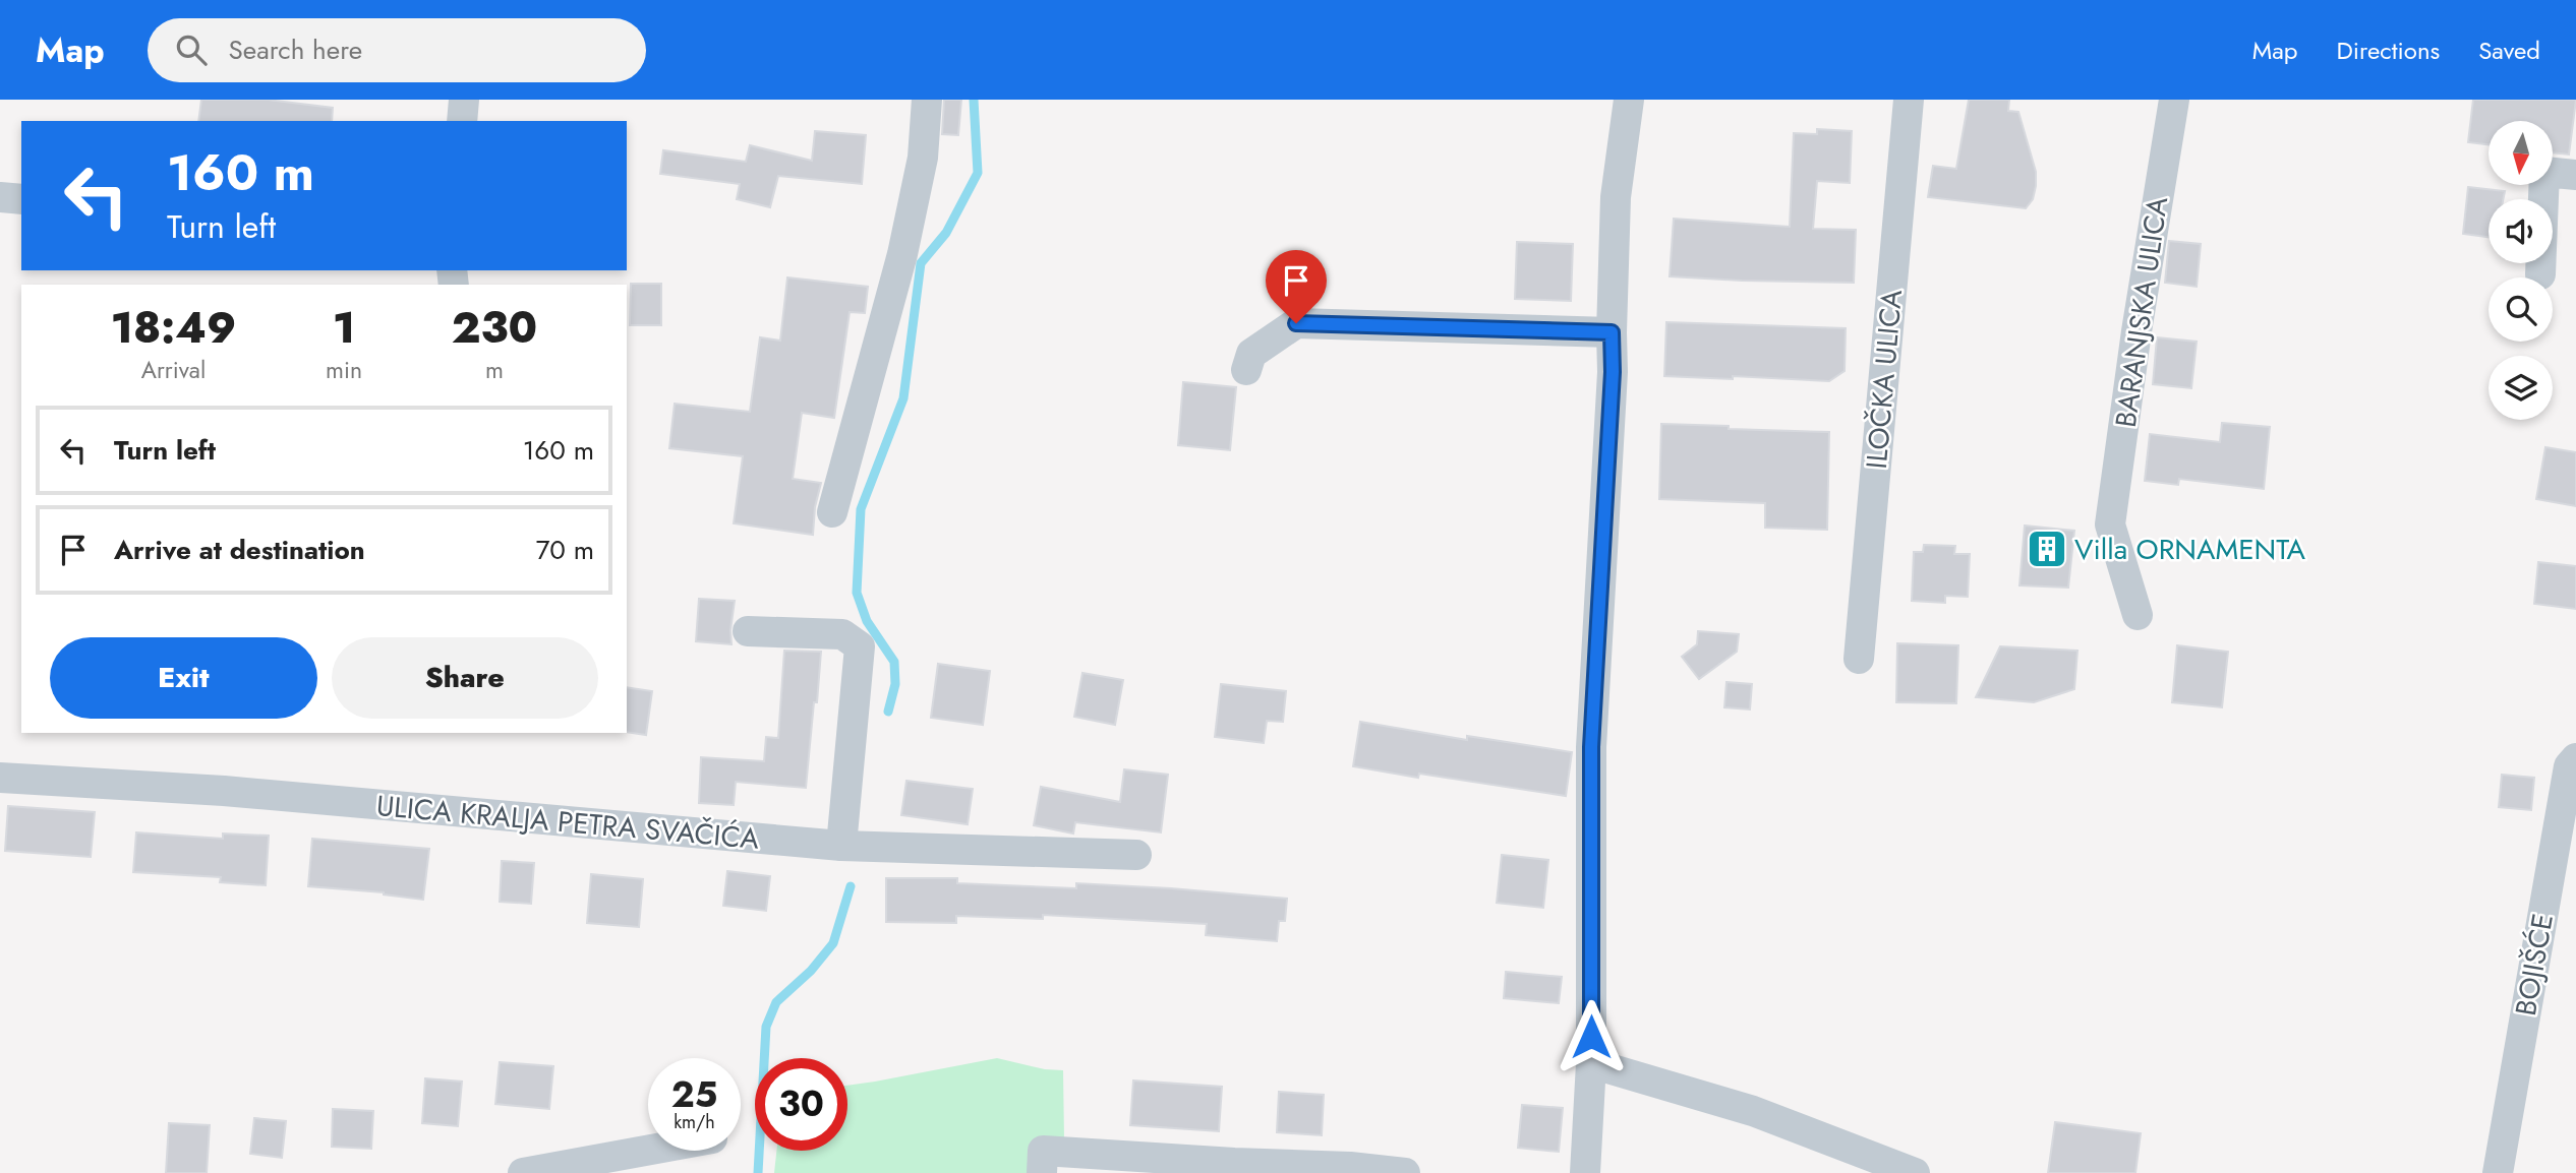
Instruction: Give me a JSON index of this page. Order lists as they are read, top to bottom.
{
  "streets": {
    "street": [
      "BARANJSKA ULICA",
      "ILOČKA ULICA",
      "ULICA KRALJA PETRA SVAČIĆA",
      "BOJIŠĆE"
    ]
  },
  "places": {
    "building": ["Villa ORNAMENTA"]
  },
  "north": "bottom",
  "page": {
    "header": "Map",
    "search": "Search here",
    "nav": ["Map", "Directions", "Saved"],
    "turn": ["160 m", "Turn left"],
    "eta": [
      "18:49",
      "Arrival",
      "1",
      "min",
      "230",
      "m"
    ],
    "list": [
      {
        "name": "Turn left",
        "value": "160 m"
      },
      {
        "name": "Arrive at destination",
        "value": "70 m"
      }
    ],
    "buttons": ["Exit", "Share"],
    "speed": "25 km/h",
    "limit": "30"
  }
}
